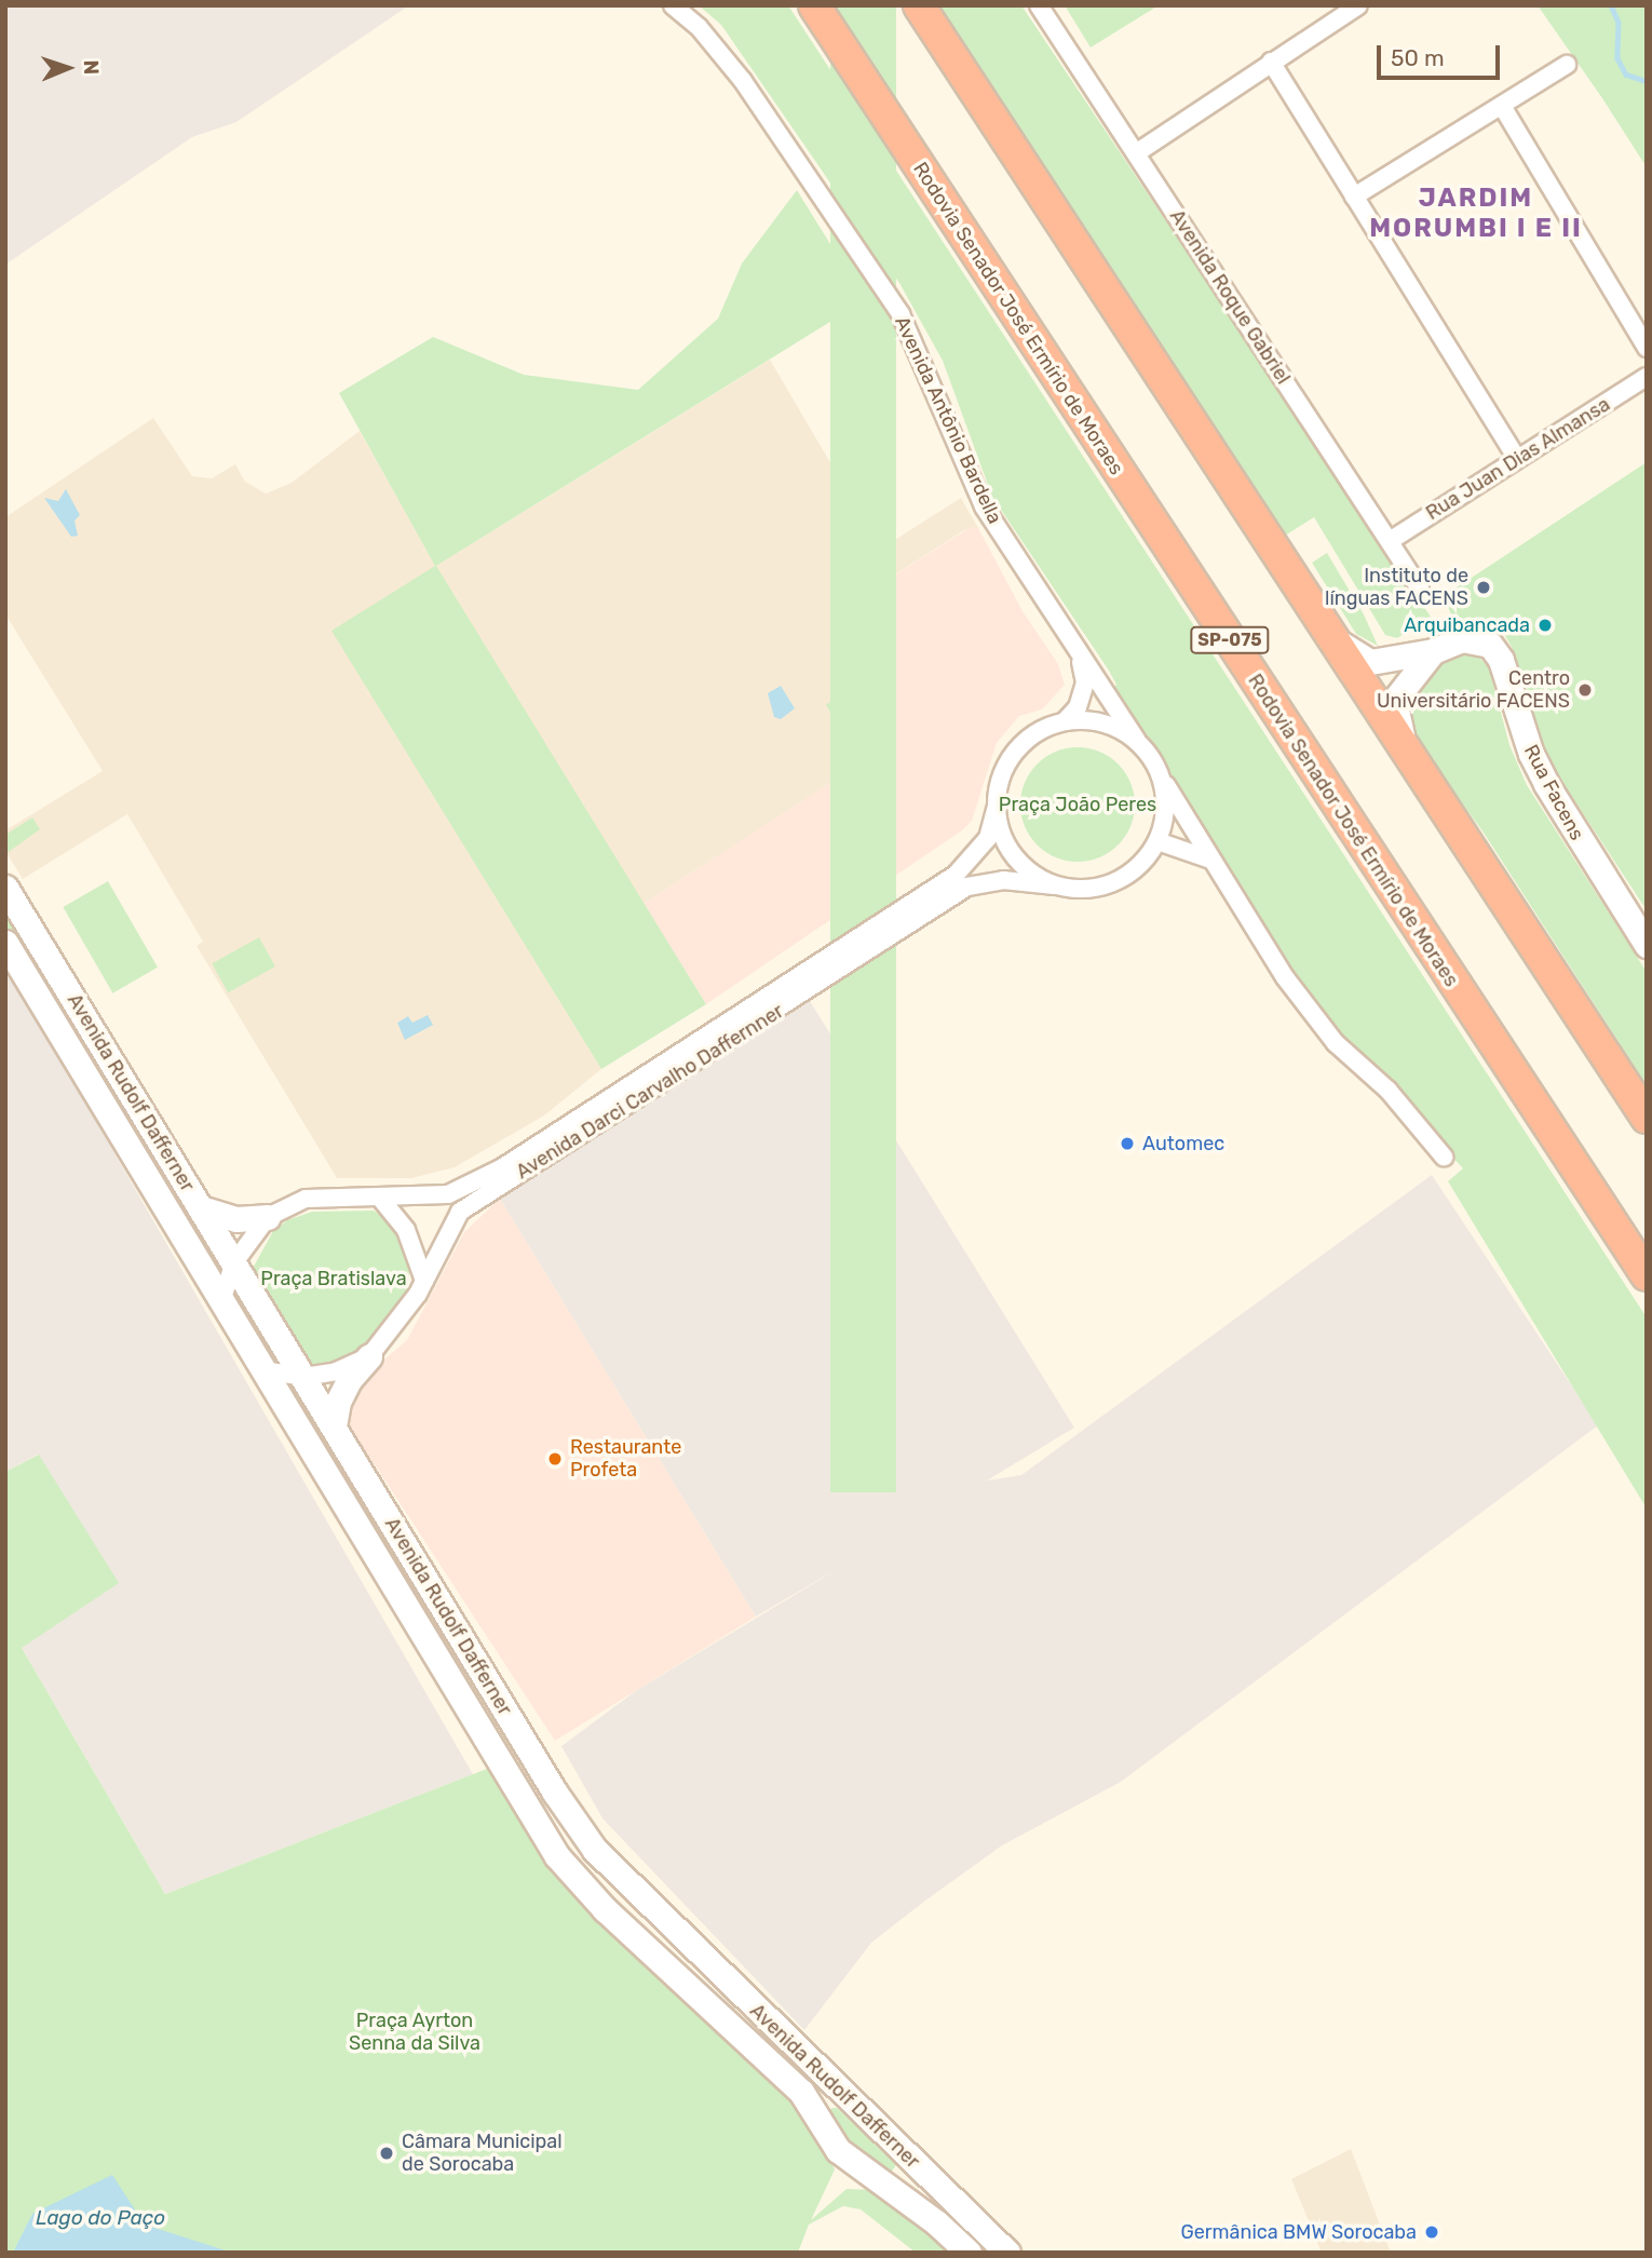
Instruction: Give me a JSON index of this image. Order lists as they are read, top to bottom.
{
  "streets": {
    "highway": ["Rodovia Senador José Ermírio de Moraes", "SP-075"],
    "main road": ["Rua Facens", "Avenida Rudolf Dafferner"],
    "street": [
      "Avenida Roque Gabriel",
      "Avenida Antônio Bardella",
      "Rua Juan Dias Almansa",
      "Avenida Darci Carvalho Daffernner"
    ]
  },
  "crossings": [
    ["Avenida Roque Gabriel", "Rua Juan Dias Almansa"],
    ["Avenida Antônio Bardella", "Avenida Darci Carvalho Daffernner"],
    ["Avenida Darci Carvalho Daffernner", "Avenida Rudolf Dafferner"]
  ],
  "districts": ["JARDIM MORUMBI I E II"],
  "water": ["Lago do Paço"],
  "parks": ["Praça João Peres", "Praça Bratislava", "Praça Ayrton Senna da Silva"],
  "places": [
    "Instituto de línguas FACENS",
    "Arquibancada",
    "Centro Universitário FACENS",
    "Automec",
    "Restaurante Profeta",
    "Câmara Municipal de Sorocaba",
    "Germânica BMW Sorocaba"
  ],
  "scale_bar": "50 m",
  "north": "right"
}
